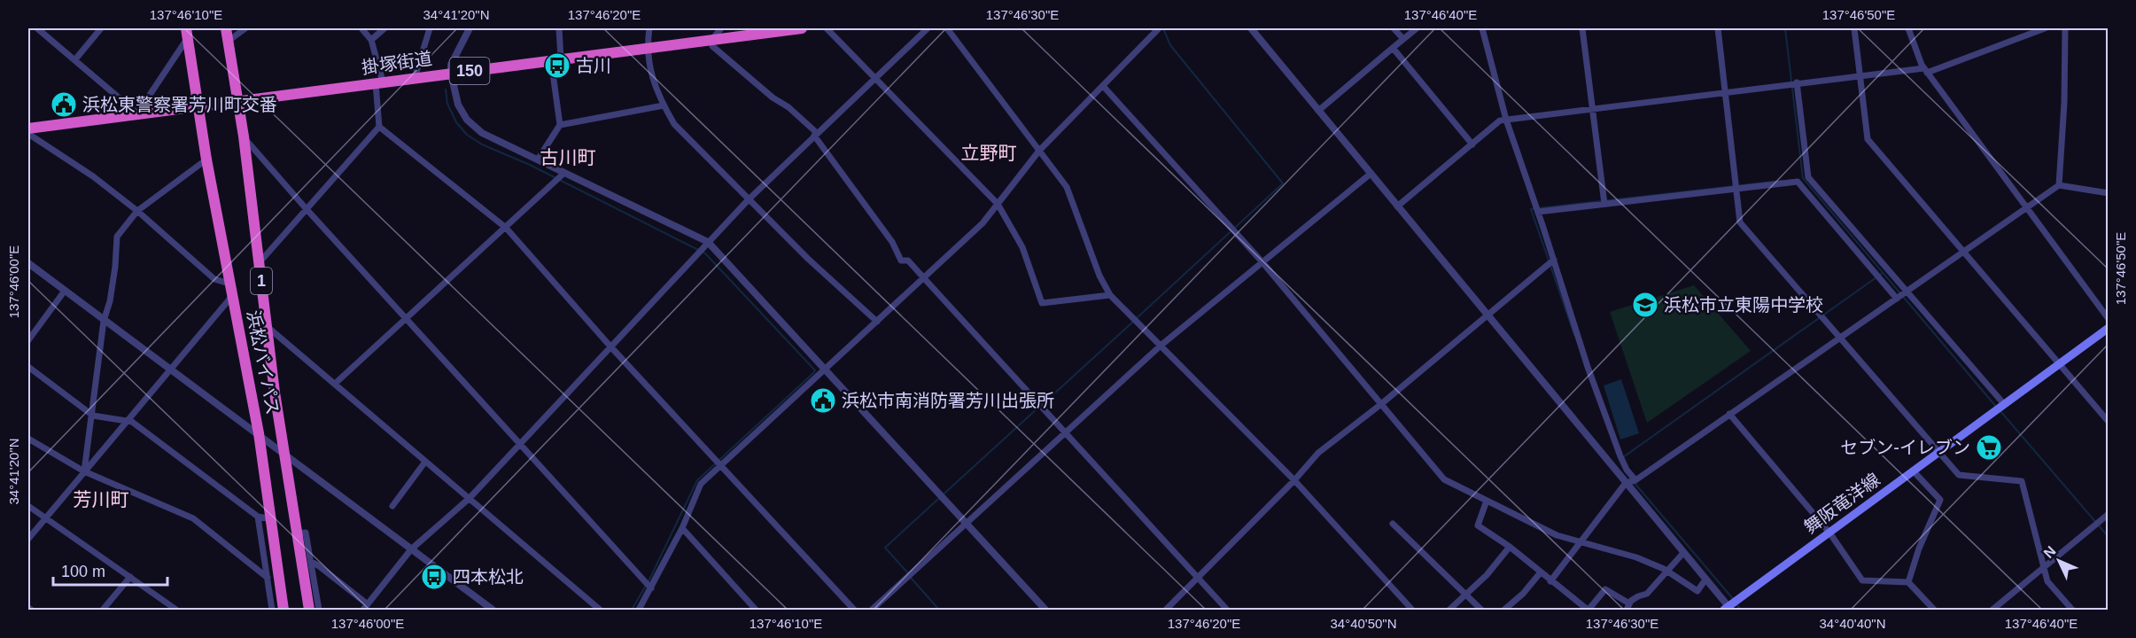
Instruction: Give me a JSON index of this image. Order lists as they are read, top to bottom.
{
  "streets": {
    "highway": [
      "掛塚街道",
      "150",
      "1",
      "浜松バイパス"
    ],
    "main road": ["舞阪竜洋線"]
  },
  "crossings": [
    ["掛塚街道", "浜松バイパス"]
  ],
  "districts": ["立野町", "古川町", "芳川町"],
  "places": {
    "bus stop": ["古川", "四本松北"],
    "public building": ["浜松東警察署芳川町交番", "浜松市南消防署芳川出張所"],
    "school or university": ["浜松市立東陽中学校"],
    "supermarket": ["セブン-イレブン"]
  },
  "scale_bar": "100 m",
  "north": "top left",
  "coordinates": [
    "137°46'10\"E",
    "34°41'20\"N",
    "137°46'20\"E",
    "137°46'30\"E",
    "137°46'40\"E",
    "137°46'50\"E",
    "137°46'00\"E",
    "34°40'50\"N",
    "34°40'40\"N"
  ]
}
